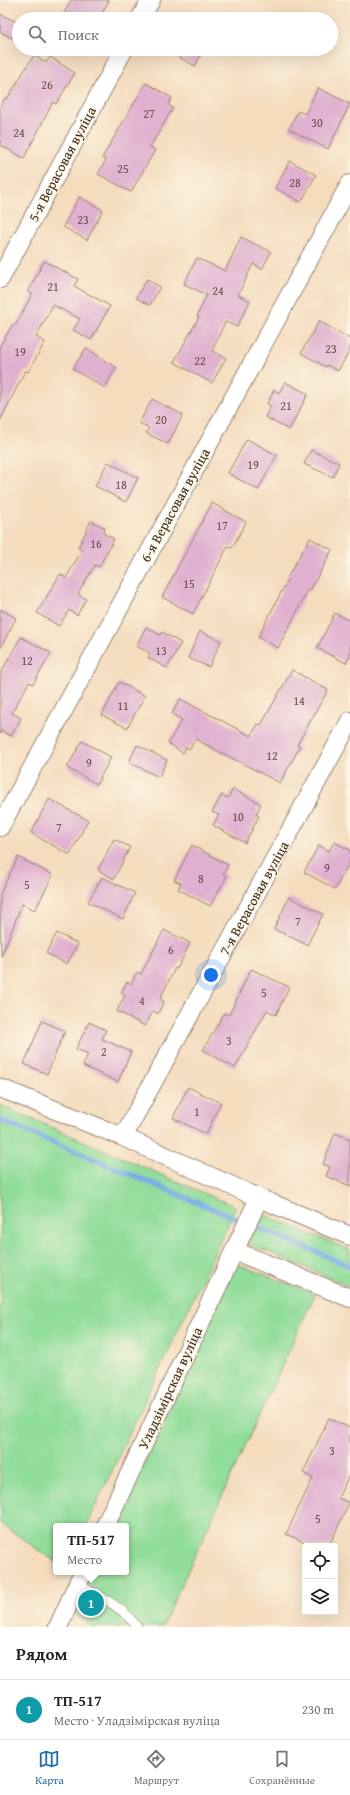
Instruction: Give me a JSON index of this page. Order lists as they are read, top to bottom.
{
  "streets": {
    "street": [
      "5-я Верасовая вуліца",
      "6-я Верасовая вуліца",
      "7-я Верасовая вуліца",
      "Уладзімірская вуліца"
    ]
  },
  "house_numbers": [
    "26",
    "27",
    "30",
    "24",
    "25",
    "28",
    "23",
    "21",
    "24",
    "23",
    "19",
    "22",
    "21",
    "20",
    "19",
    "18",
    "17",
    "16",
    "15",
    "13",
    "12",
    "14",
    "11",
    "12",
    "9",
    "10",
    "7",
    "9",
    "8",
    "5",
    "7",
    "6",
    "5",
    "4",
    "3",
    "2",
    "1",
    "3",
    "5"
  ],
  "page": {
    "search": "Поиск",
    "popup": ["ТП-517", "Место"],
    "pins": "1",
    "heading": "Рядом",
    "list": [
      {
        "mark": "1",
        "name": "ТП-517",
        "note": "Место · Уладзімірская вуліца",
        "value": "230 m"
      }
    ],
    "nav": ["Карта", "Маршрут", "Сохранённые"]
  }
}
